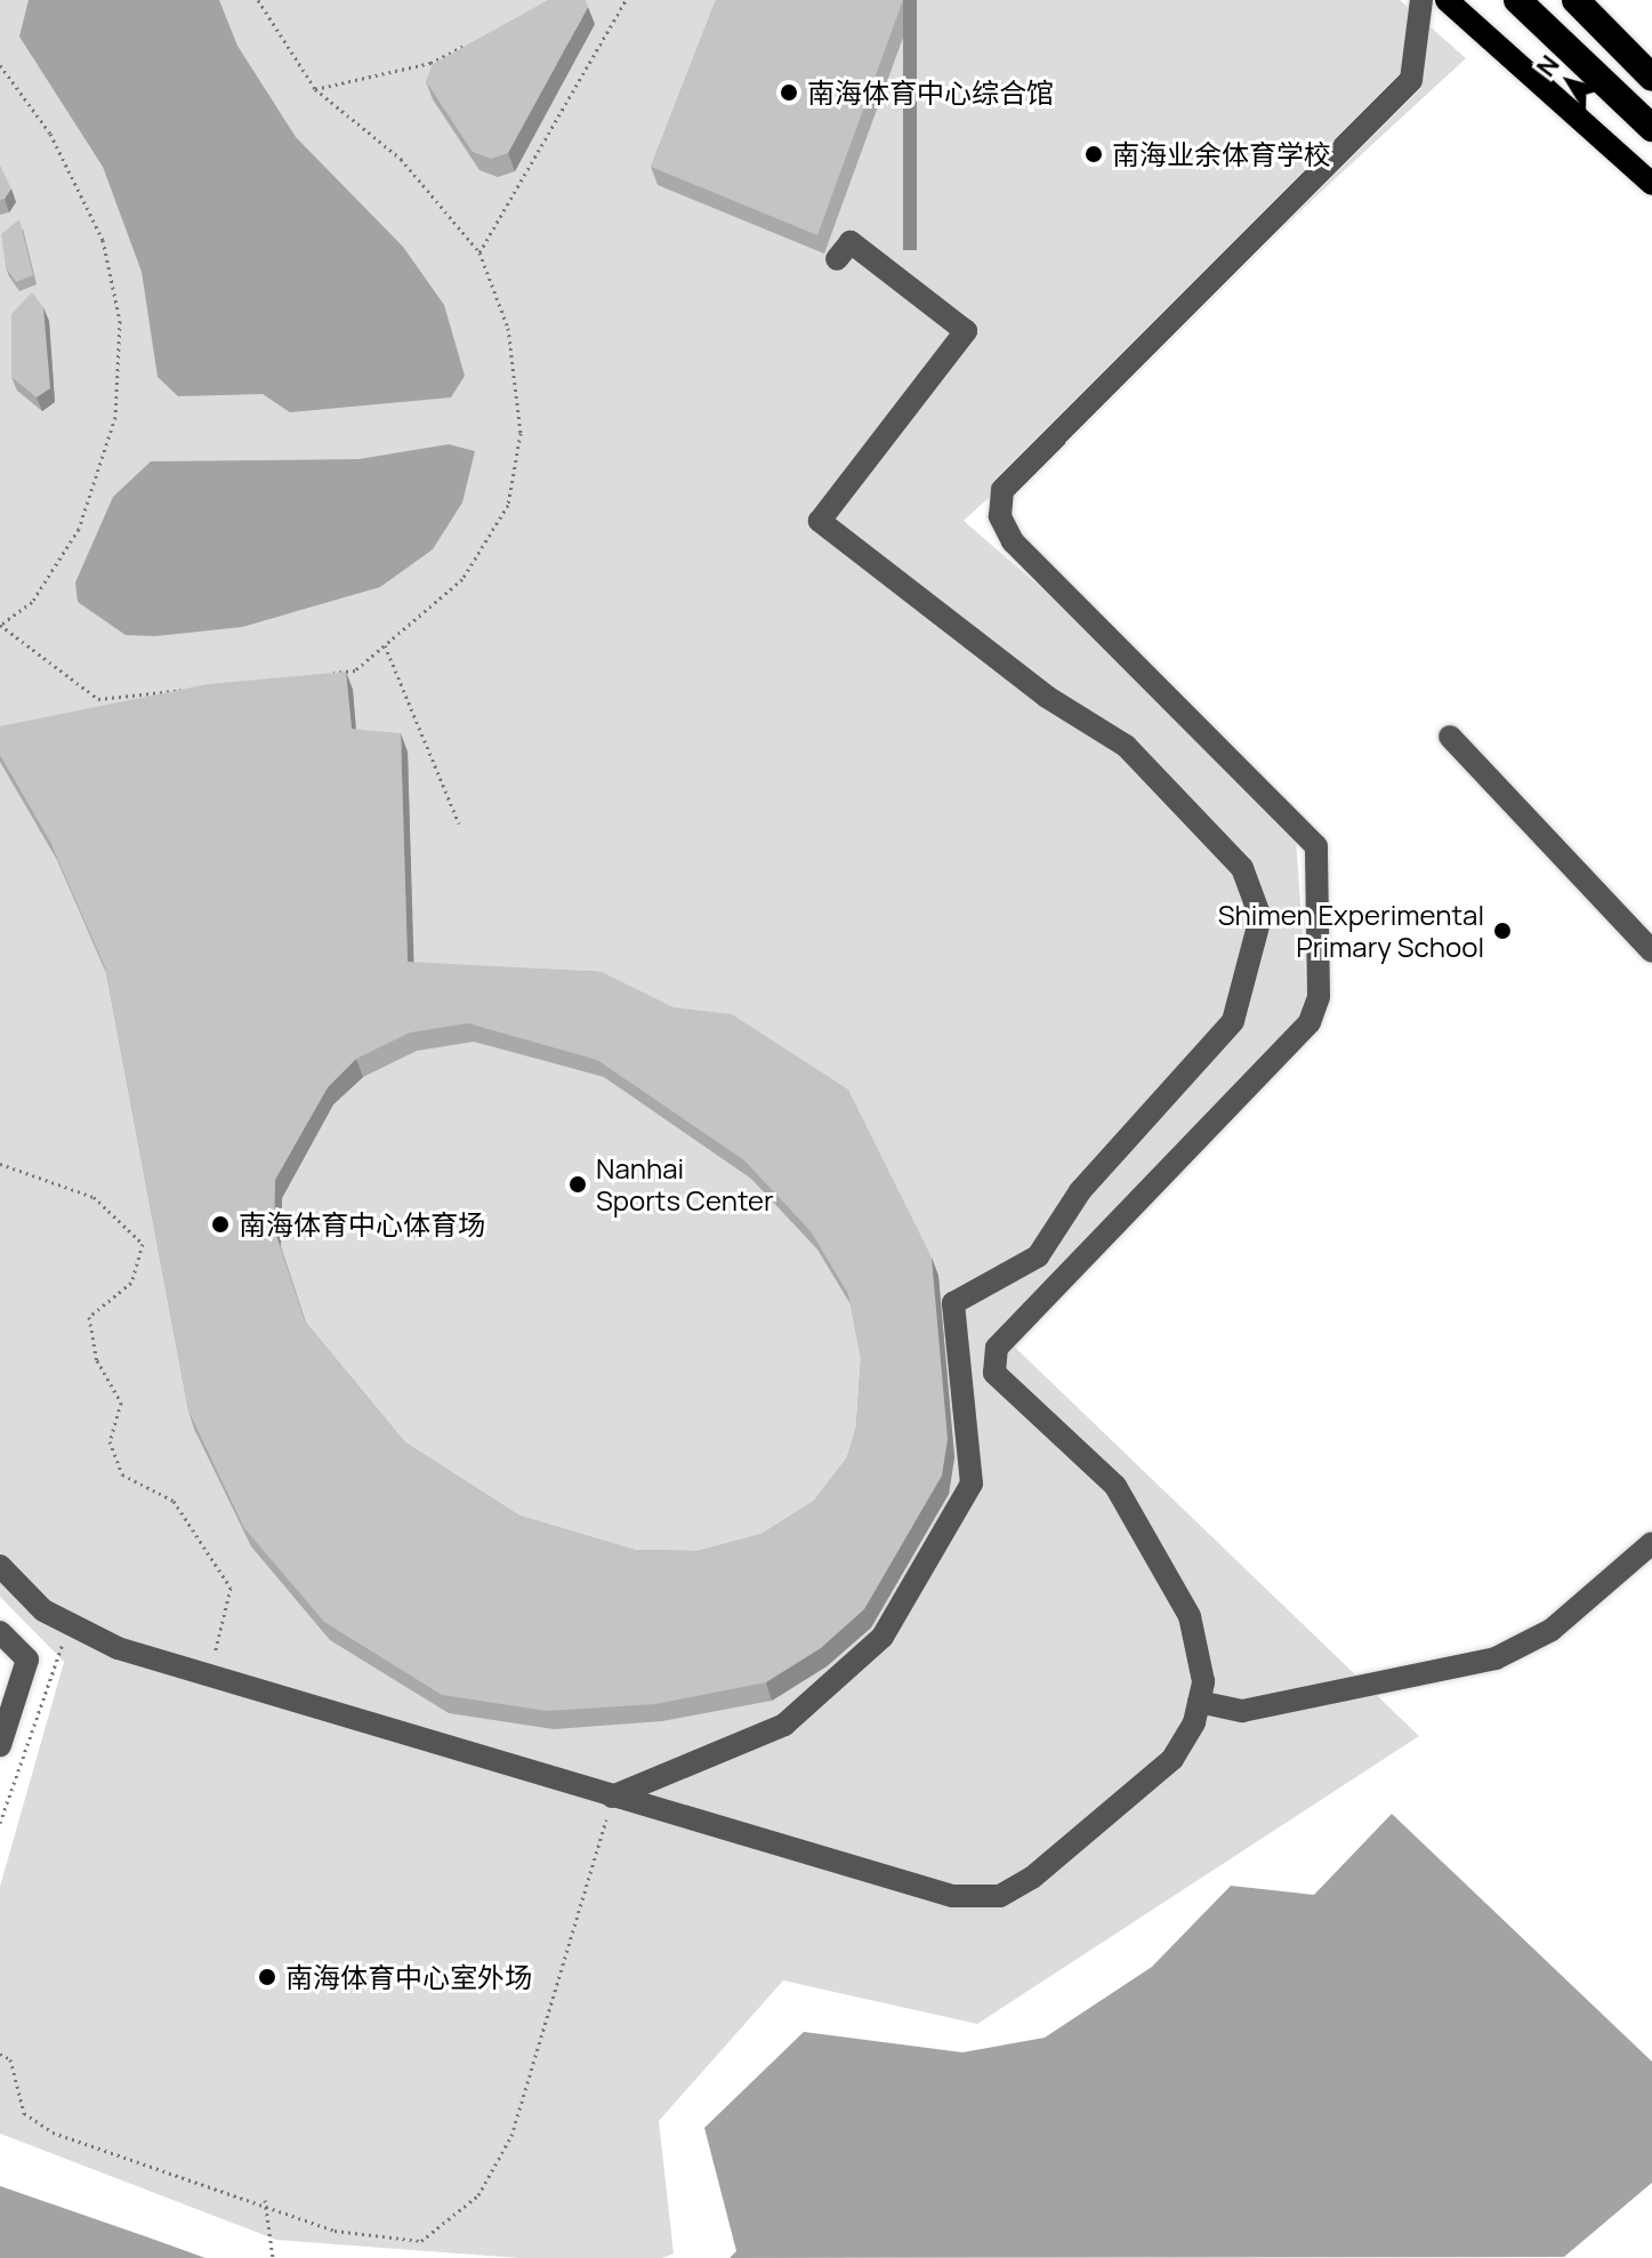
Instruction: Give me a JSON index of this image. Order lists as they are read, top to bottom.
{
  "places": [
    "南海体育中心综合馆",
    "南海业余体育学校",
    "Shimen Experimental Primary School",
    "Nanhai Sports Center",
    "南海体育中心体育场",
    "南海体育中心室外场"
  ],
  "north": "top left"
}
